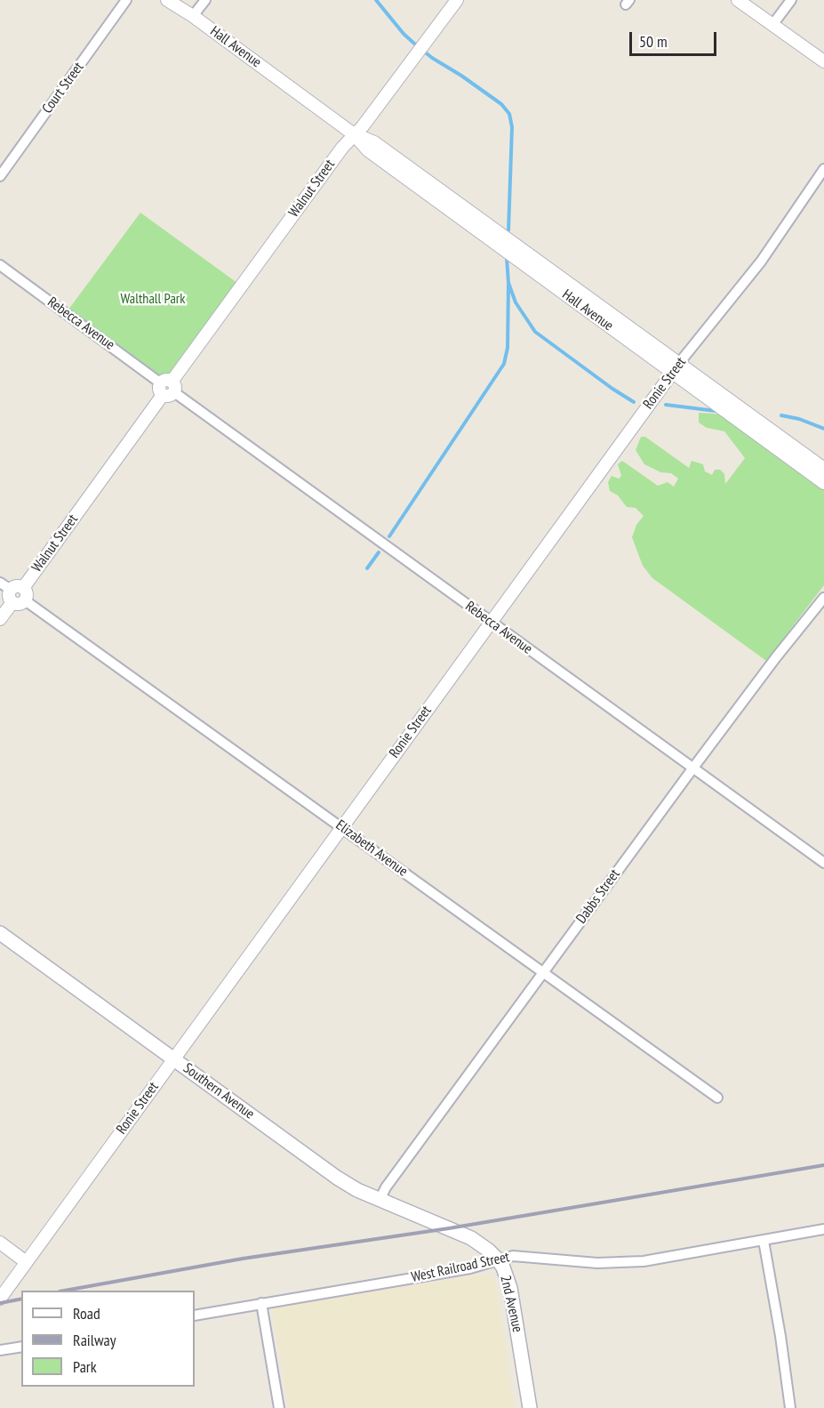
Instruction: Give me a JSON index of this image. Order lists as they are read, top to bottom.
{
  "streets": {
    "main road": ["Southern Avenue", "2nd Avenue"],
    "street": [
      "Hall Avenue",
      "Court Street",
      "Walnut Street",
      "Rebecca Avenue",
      "Ronie Street",
      "Elizabeth Avenue",
      "Dabbs Street",
      "West Railroad Street"
    ]
  },
  "crossings": [
    ["Hall Avenue", "Walnut Street"],
    ["Hall Avenue", "Ronie Street"],
    ["Walnut Street", "Rebecca Avenue"],
    ["Walnut Street", "Elizabeth Avenue"],
    ["Rebecca Avenue", "Ronie Street"],
    ["Rebecca Avenue", "Dabbs Street"],
    ["Ronie Street", "Elizabeth Avenue"],
    ["Ronie Street", "Southern Avenue"],
    ["Elizabeth Avenue", "Dabbs Street"],
    ["Dabbs Street", "Southern Avenue"],
    ["Southern Avenue", "2nd Avenue"],
    ["West Railroad Street", "2nd Avenue"]
  ],
  "parks": ["Walthall Park"],
  "legend": ["Road", "Railway", "Park"],
  "scale_bar": "50 m"
}
